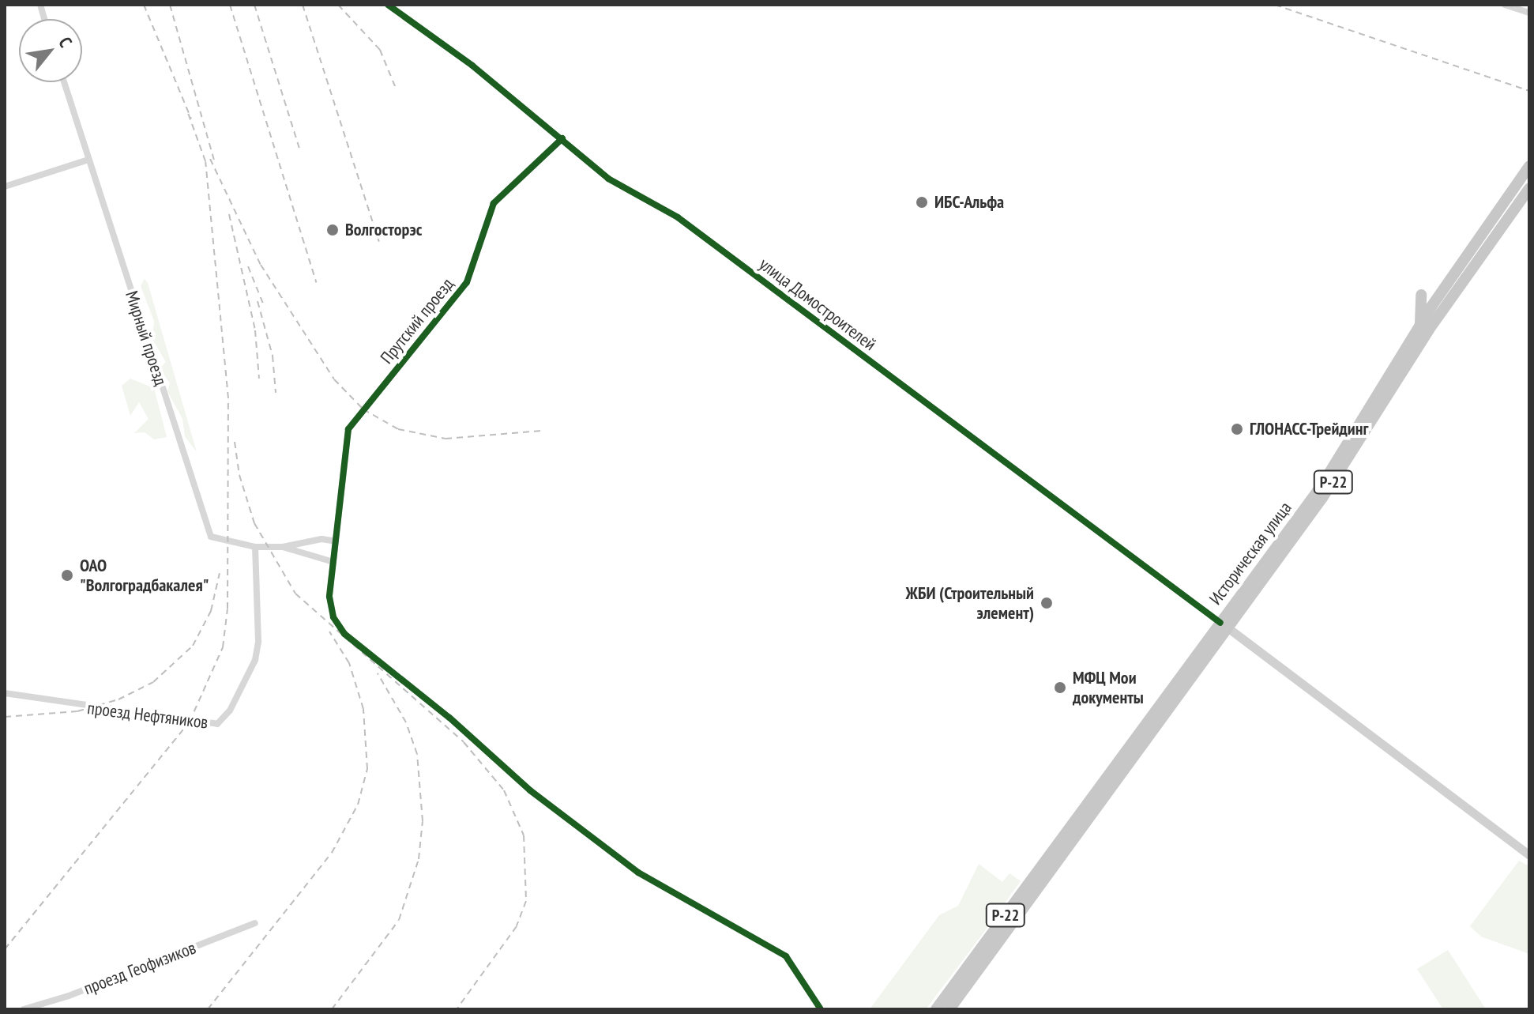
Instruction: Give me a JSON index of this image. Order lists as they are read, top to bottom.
{
  "streets": {
    "highway": ["Р-22", "Историческая улица"],
    "street": [
      "улица Домостроителей",
      "Прутский проезд",
      "Мирный проезд",
      "проезд Нефтяников",
      "проезд Геофизиков"
    ]
  },
  "crossings": [
    ["улица Домостроителей", "Прутский проезд"],
    ["улица Домостроителей", "Историческая улица"],
    ["Мирный проезд", "проезд Нефтяников"]
  ],
  "places": [
    "ИБС-Альфа",
    "Волгосторэс",
    "ГЛОНАСС-Трейдинг",
    "ОАО \"Волгоградбакалея\"",
    "ЖБИ (Строительный элемент)",
    "МФЦ Мои документы"
  ],
  "north": "top right"
}
